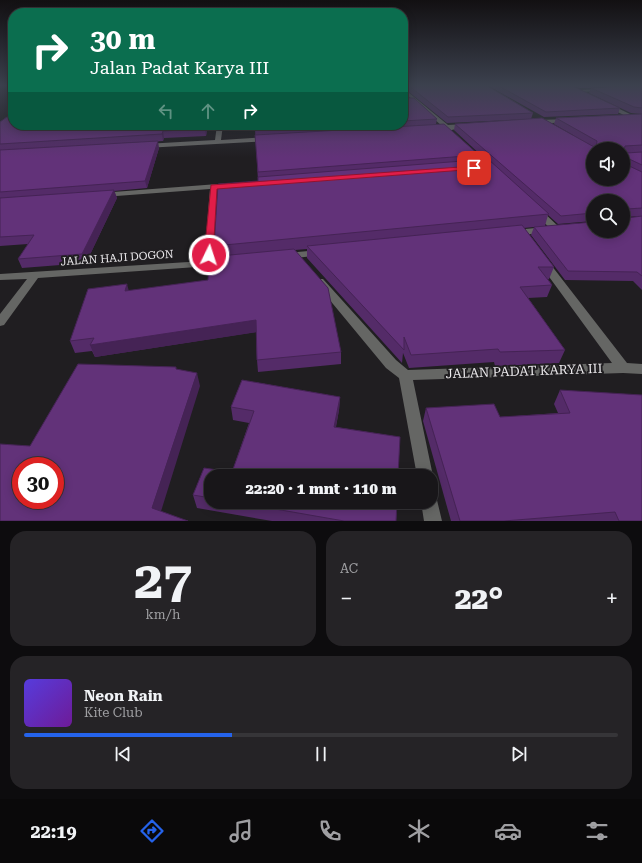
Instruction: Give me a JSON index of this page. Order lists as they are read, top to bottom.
{
  "streets": {
    "street": ["JALAN HAJI DOGON", "JALAN PADAT KARYA III"]
  },
  "page": {
    "turn": ["30 m", "Jalan Padat Karya III"],
    "limit": "30",
    "trip": "22:20 · 1 mnt · 110 m",
    "tile": [
      ["27", "km/h"],
      "AC"
    ],
    "heat": ["−", "22°", "+"],
    "song": ["Neon Rain", "Kite Club"],
    "tabs": "22:19"
  }
}
